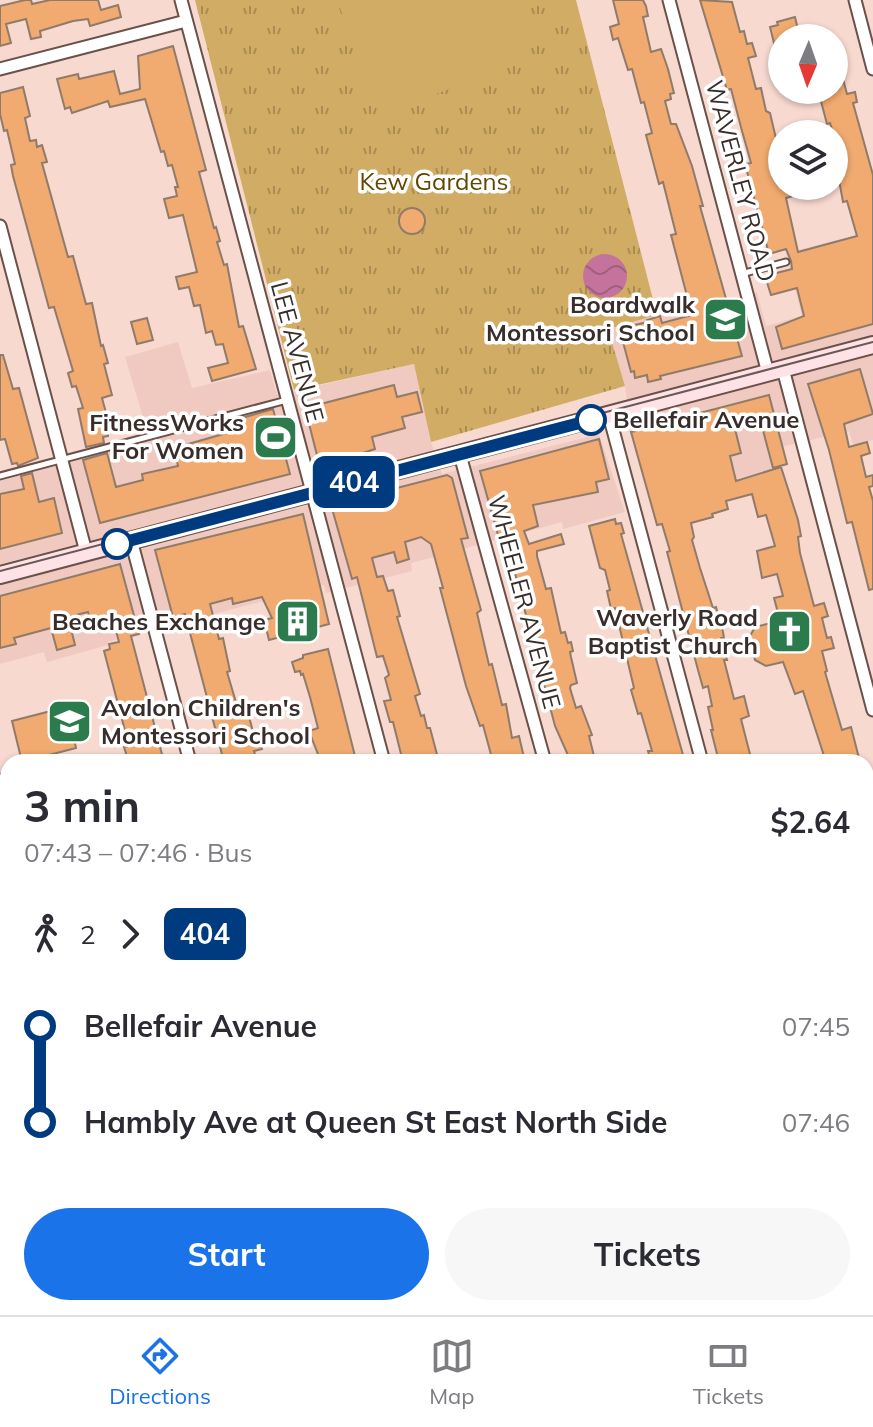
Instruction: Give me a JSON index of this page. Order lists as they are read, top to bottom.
{
  "streets": {
    "street": ["WAVERLEY ROAD", "LEE AVENUE", "WHEELER AVENUE"]
  },
  "parks": ["Kew Gardens"],
  "places": {
    "school or university": ["Boardwalk Montessori School", "Avalon Children's Montessori School"],
    "other": ["Bellefair Avenue"],
    "sports": ["FitnessWorks For Women"],
    "building": ["Beaches Exchange"],
    "church": ["Waverly Road Baptist Church"]
  },
  "lines": ["bus line 404"],
  "north": "bottom",
  "page": {
    "on_map": "404",
    "heading": ["3 min", "07:43 – 07:46 · Bus", "$2.64"],
    "legs": ["2", "404"],
    "list": [
      {
        "name": "Bellefair Avenue",
        "value": "07:45"
      },
      {
        "name": "Hambly Ave at Queen St East North Side",
        "value": "07:46"
      }
    ],
    "buttons": ["Start", "Tickets"],
    "tabs": ["Directions", "Map", "Tickets"]
  }
}
